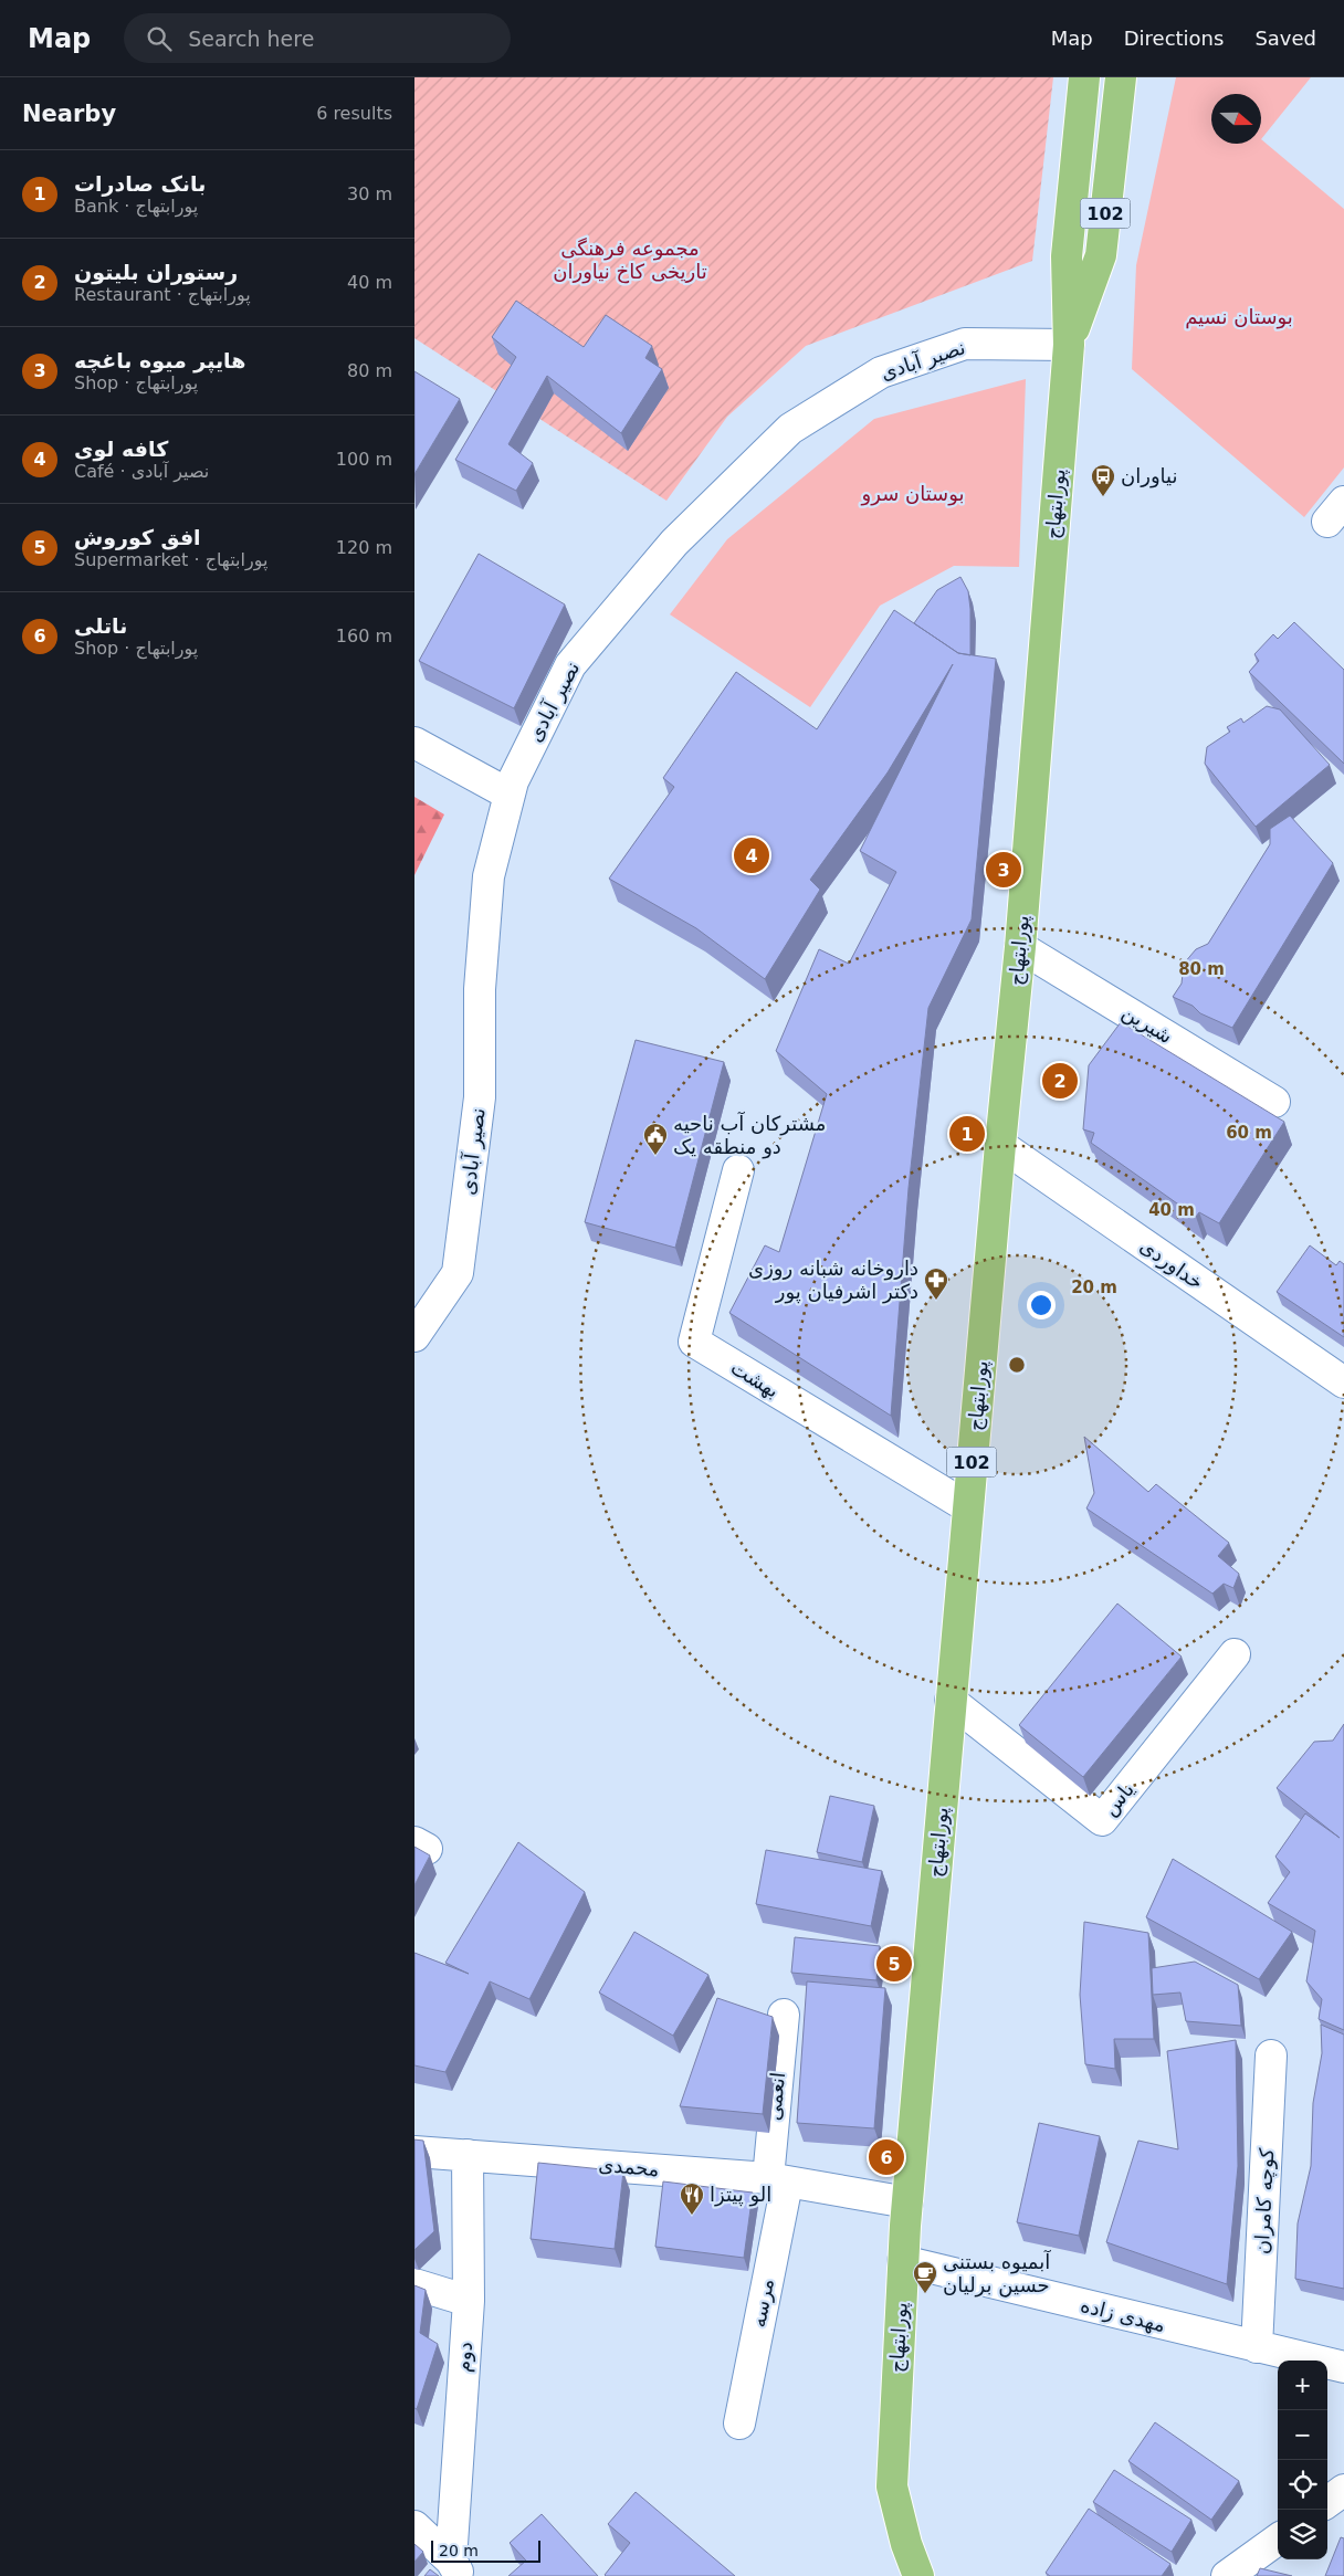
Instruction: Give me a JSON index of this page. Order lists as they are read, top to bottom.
{
  "streets": {
    "main road": ["102", "پورابتهاج"],
    "street": [
      "نصیر آبادی",
      "شیرین",
      "خداوردی",
      "بهشت",
      "یاس",
      "انعمی",
      "محمدی",
      "کوچه کامران",
      "مرسه",
      "مهدی زاده",
      "دوم"
    ]
  },
  "crossings": [
    ["نصیر آبادی", "پورابتهاج"],
    ["پورابتهاج", "شیرین"],
    ["پورابتهاج", "خداوردی"],
    ["پورابتهاج", "بهشت"],
    ["پورابتهاج", "یاس"],
    ["پورابتهاج", "محمدی"],
    ["پورابتهاج", "مهدی زاده"],
    ["انعمی", "محمدی"],
    ["انعمی", "مرسه"],
    ["محمدی", "مرسه"],
    ["محمدی", "دوم"],
    ["کوچه کامران", "مهدی زاده"]
  ],
  "parks": ["مجموعه فرهنگی تاریخی کاخ نیاوران", "بوستان نسیم", "بوستان سرو"],
  "places": {
    "bus stop": ["نیاوران"],
    "public building": ["مشترکان آب ناحیه دو منطقه یک"],
    "pharmacy": ["داروخانه شبانه روزی دکتر اشرفیان پور"],
    "restaurant": ["الو پیتزا"],
    "cafe": ["آبمیوه بستنی حسین برلیان"]
  },
  "scale_bar": "20 m",
  "north": "right",
  "page": {
    "header": "Map",
    "search": "Search here",
    "nav": ["Map", "Directions", "Saved"],
    "heading": ["Nearby", "6 results"],
    "list": [
      {
        "mark": "1",
        "name": "بانک صادرات",
        "note": "Bank · پورابتهاج",
        "value": "30 m"
      },
      {
        "mark": "2",
        "name": "رستوران بلیتون",
        "note": "Restaurant · پورابتهاج",
        "value": "40 m"
      },
      {
        "mark": "3",
        "name": "هایپر میوه باغچه",
        "note": "Shop · پورابتهاج",
        "value": "80 m"
      },
      {
        "mark": "4",
        "name": "کافه لوی",
        "note": "Café · نصیر آبادی",
        "value": "100 m"
      },
      {
        "mark": "5",
        "name": "افق کوروش",
        "note": "Supermarket · پورابتهاج",
        "value": "120 m"
      },
      {
        "mark": "6",
        "name": "ناتلی",
        "note": "Shop · پورابتهاج",
        "value": "160 m"
      }
    ],
    "pins": [
      "4",
      "3",
      "2",
      "1",
      "5",
      "6"
    ],
    "map_buttons": ["+", "−"],
    "scale": "20 m"
  },
  "rings": [
    "80 m",
    "60 m",
    "40 m",
    "20 m"
  ]
}
